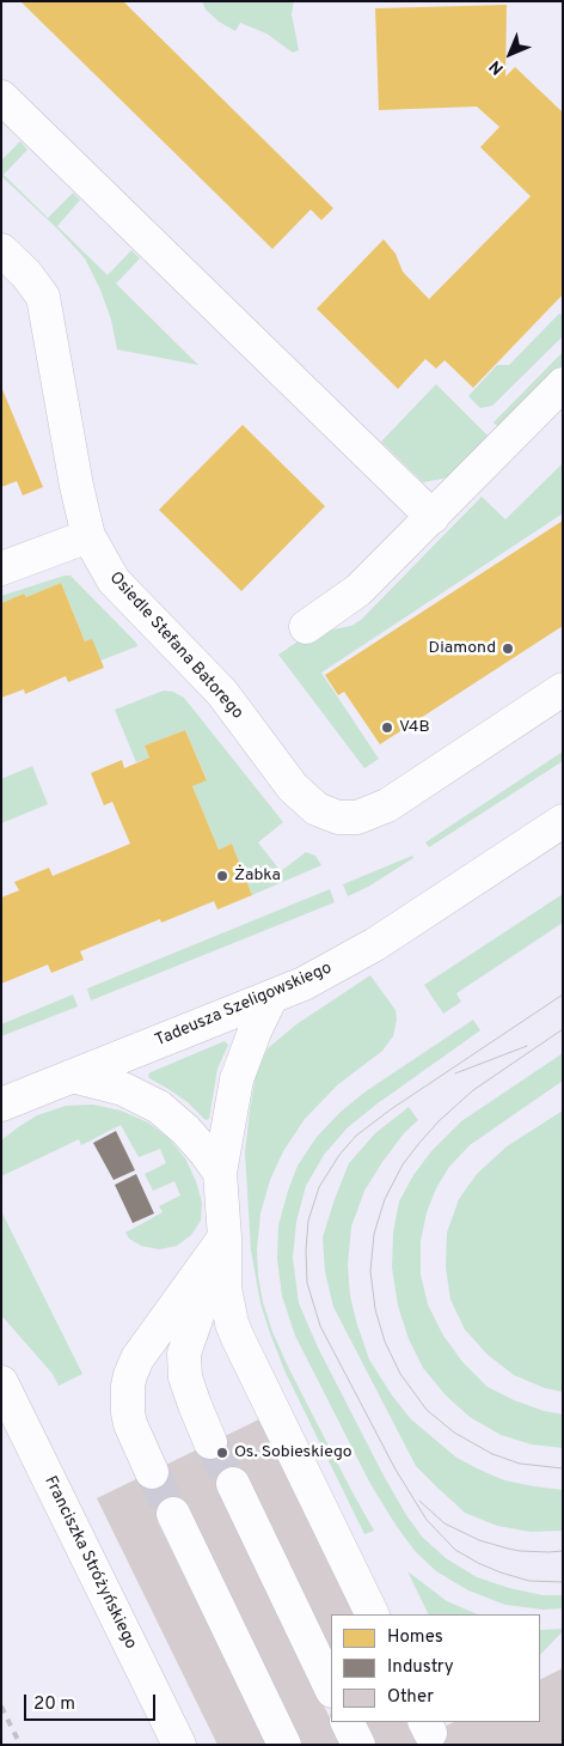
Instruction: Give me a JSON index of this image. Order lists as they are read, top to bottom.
{
  "streets": {
    "street": ["Osiedle Stefana Batorego", "Tadeusza Szeligowskiego", "Franciszka Stróżyńskiego"]
  },
  "places": [
    "Diamond",
    "V4B",
    "Żabka",
    "Os. Sobieskiego"
  ],
  "legend": ["Homes", "Industry", "Other"],
  "scale_bar": "20 m",
  "north": "bottom left"
}
